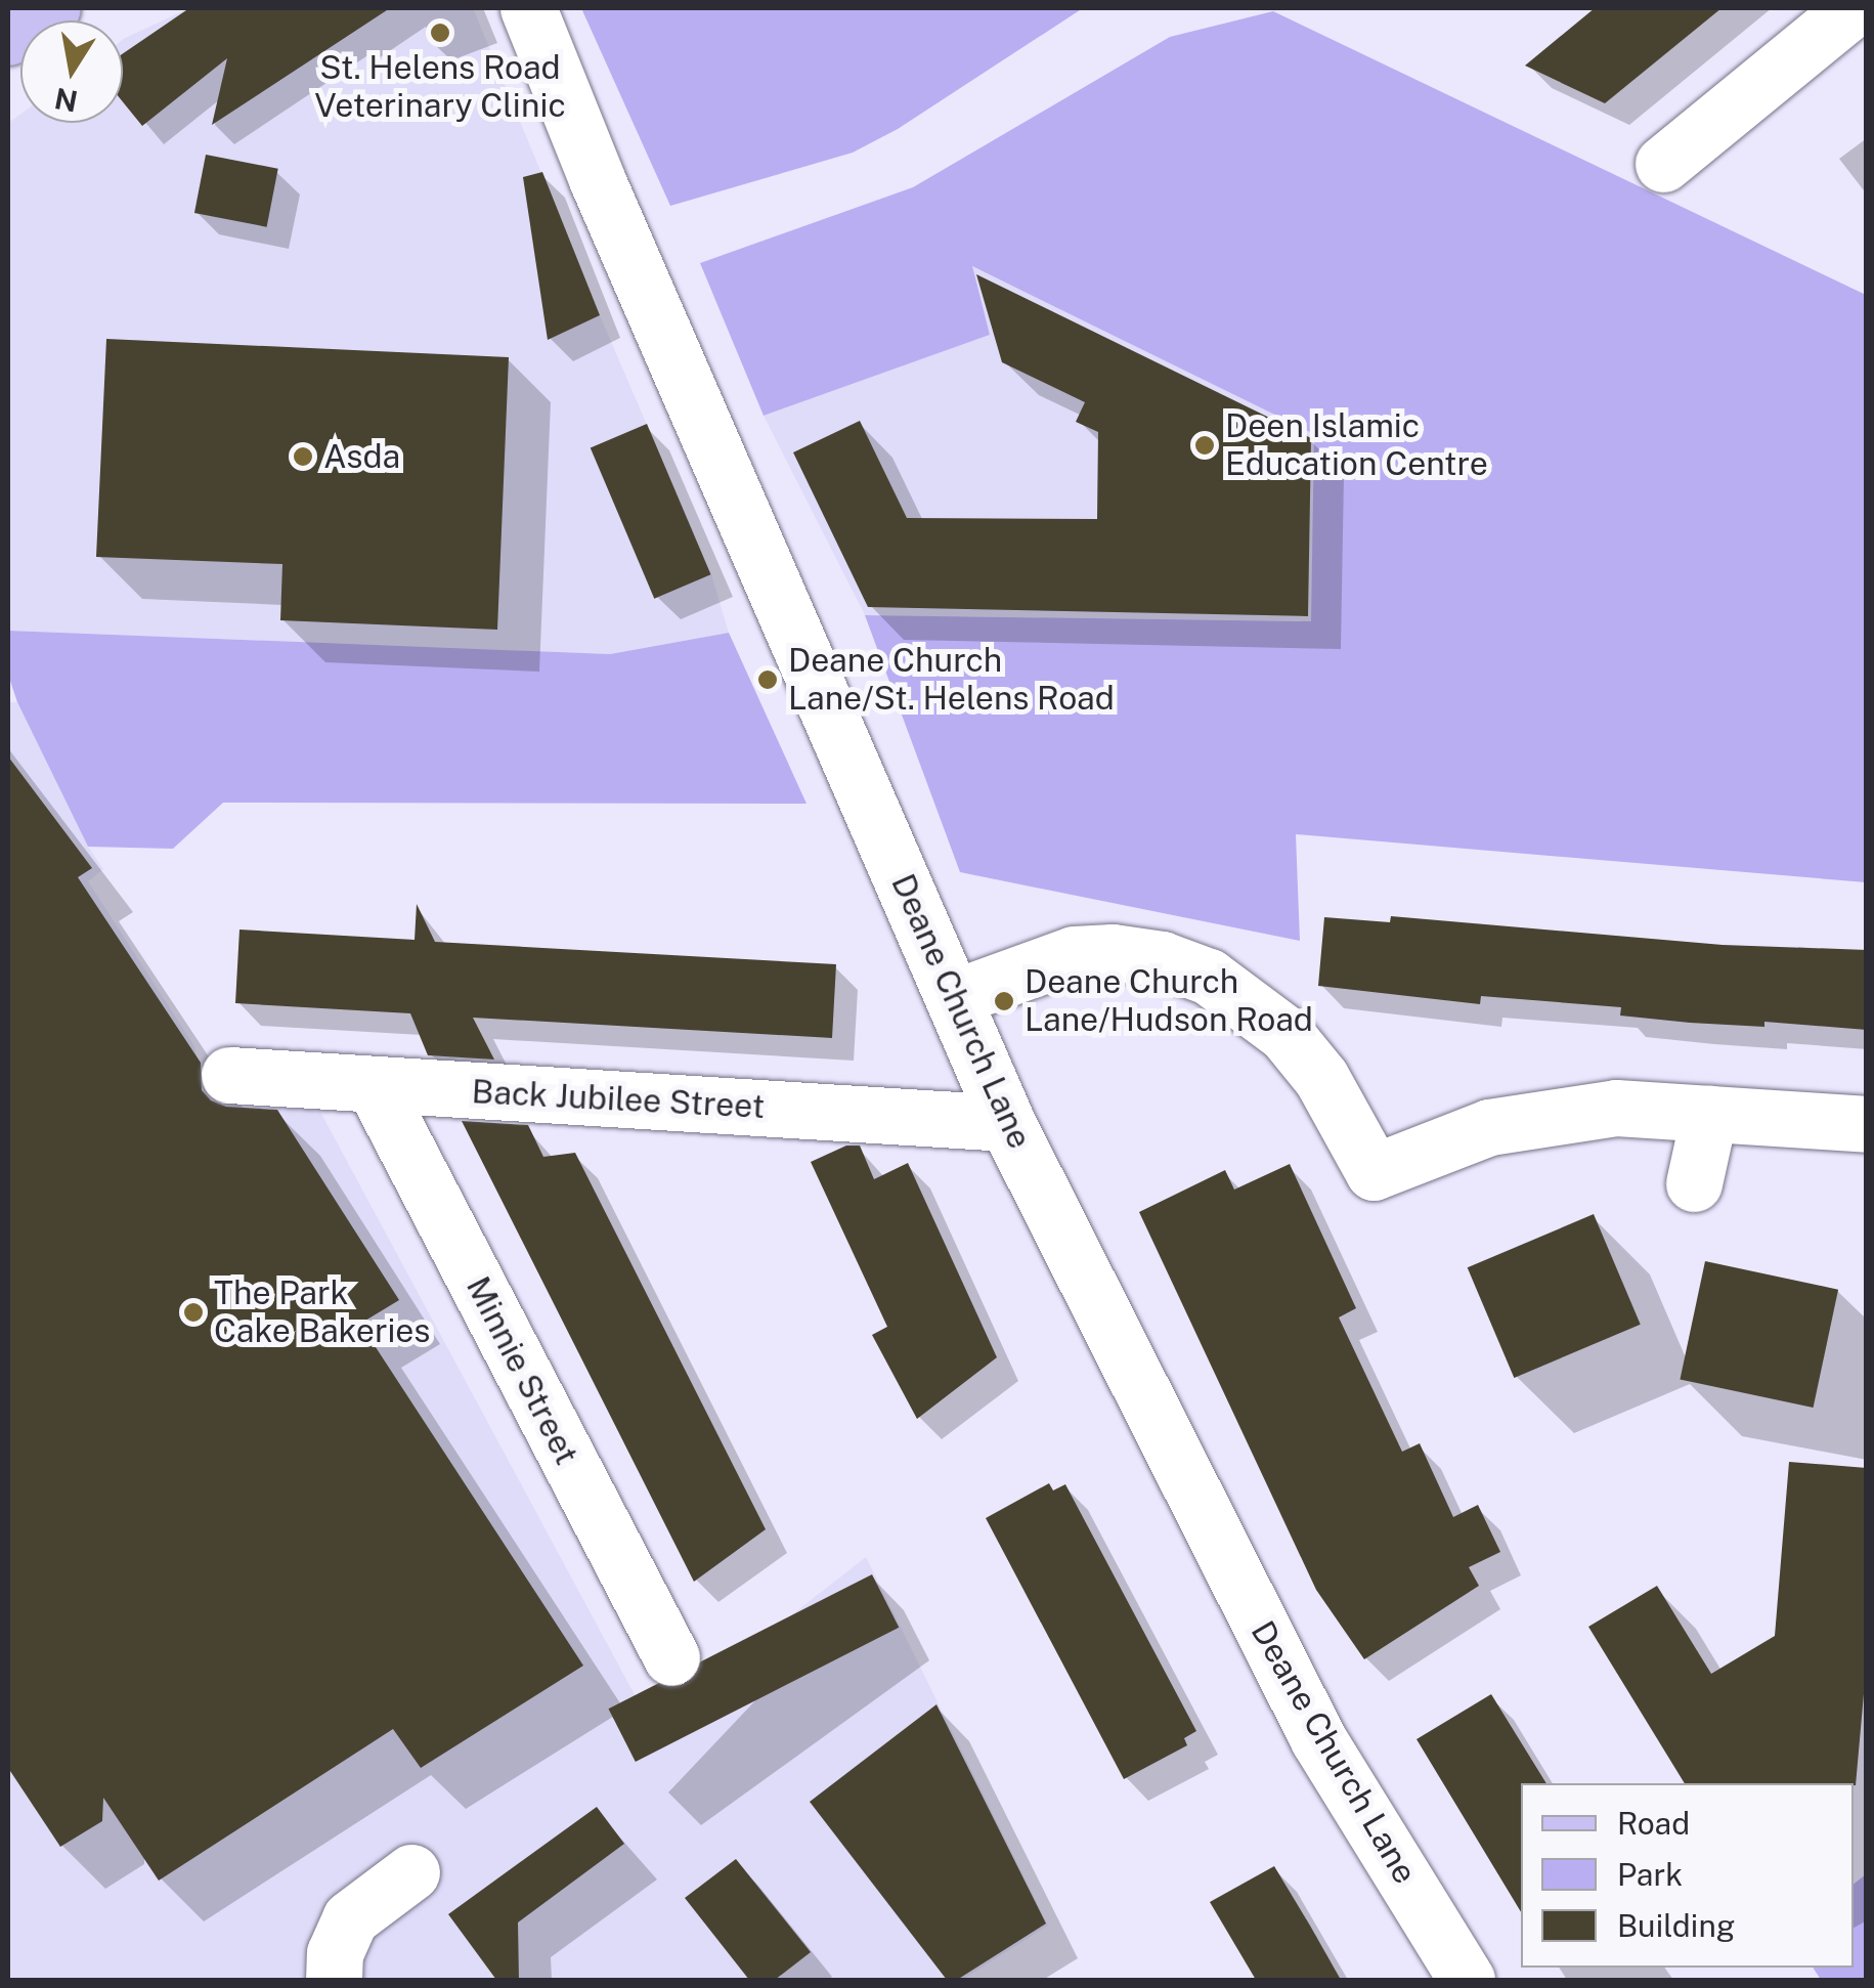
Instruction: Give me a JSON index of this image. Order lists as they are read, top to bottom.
{
  "streets": {
    "street": ["Deane Church Lane", "Back Jubilee Street", "Minnie Street"]
  },
  "crossings": [
    ["Deane Church Lane", "Back Jubilee Street"],
    ["Back Jubilee Street", "Minnie Street"]
  ],
  "places": [
    "St. Helens Road Veterinary Clinic",
    "Deen Islamic Education Centre",
    "Asda",
    "Deane Church Lane/St. Helens Road",
    "Deane Church Lane/Hudson Road",
    "The Park Cake Bakeries"
  ],
  "legend": ["Road", "Park", "Building"],
  "north": "bottom"
}
